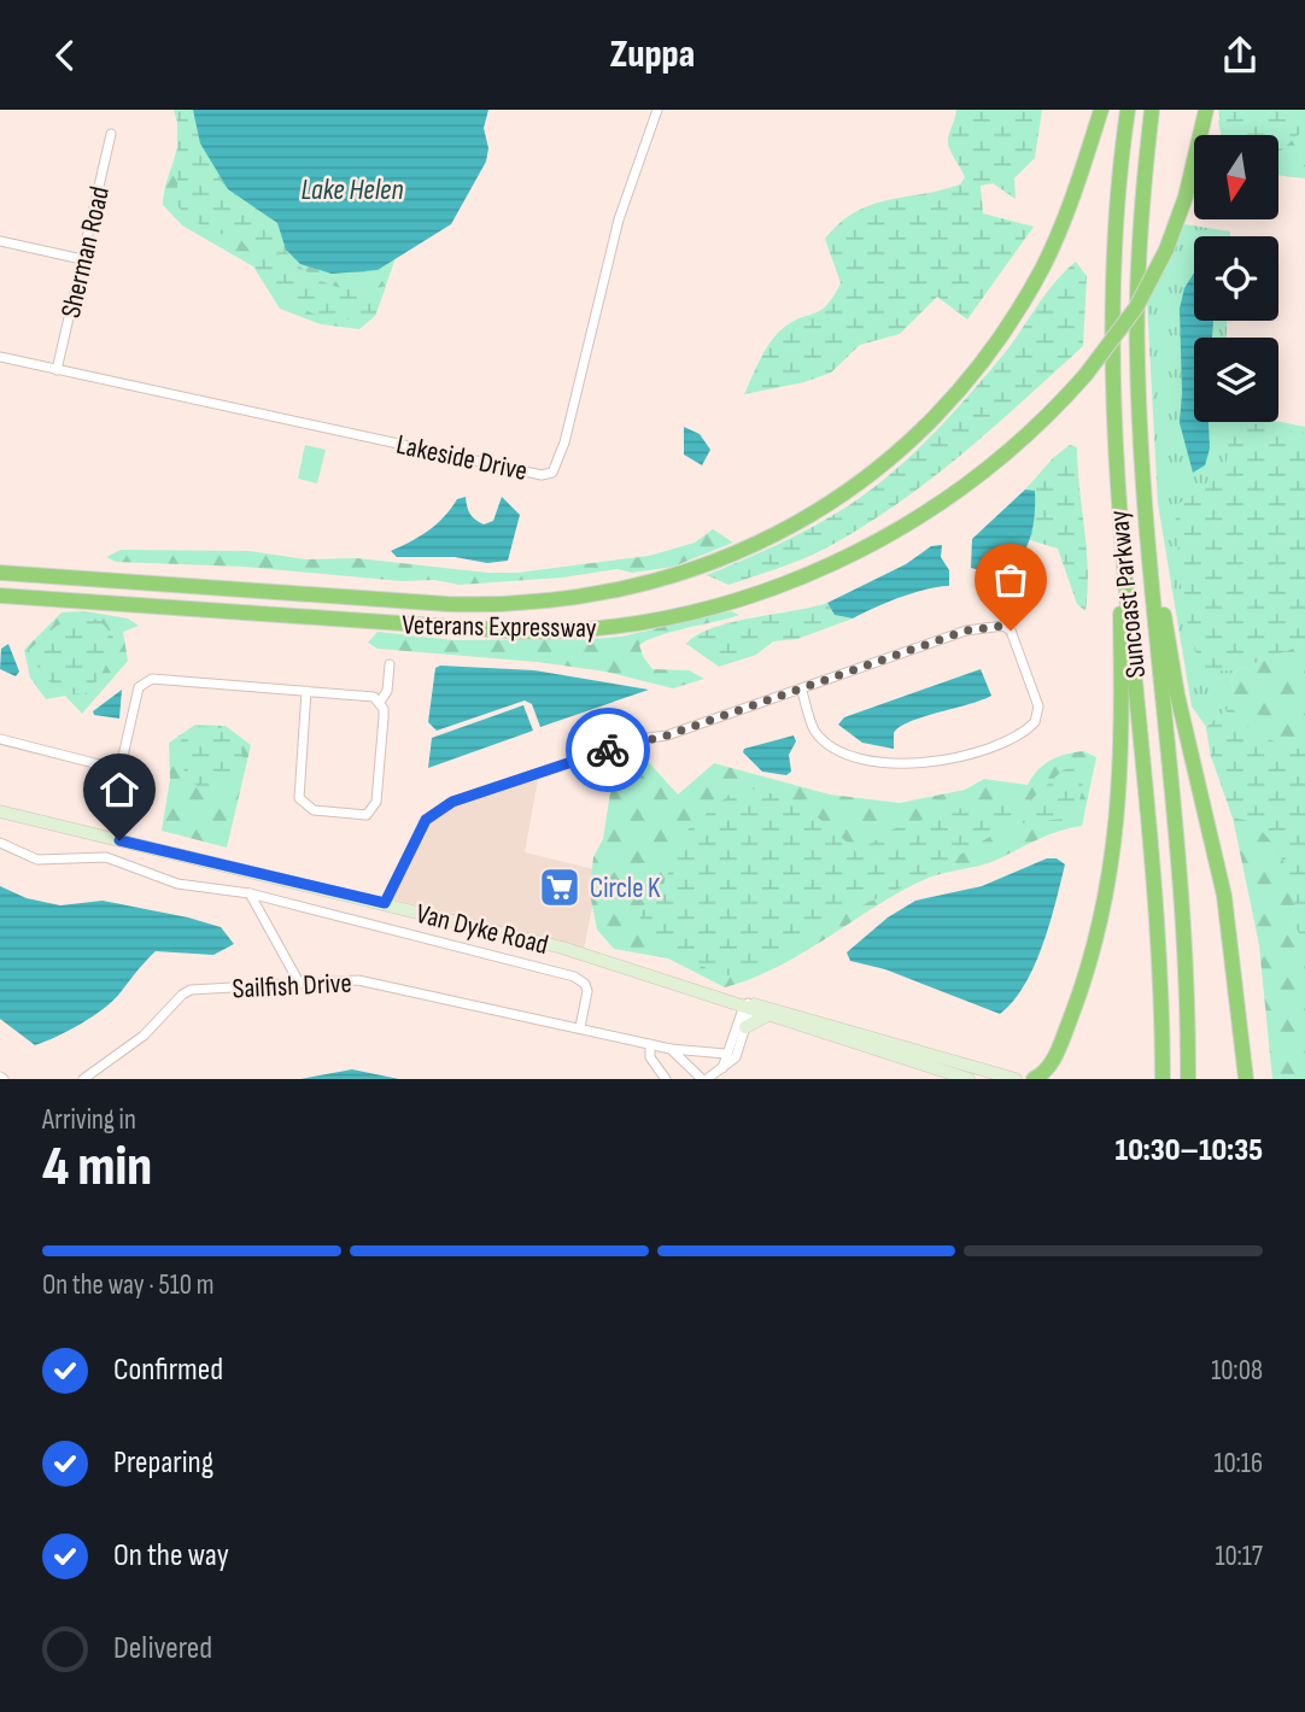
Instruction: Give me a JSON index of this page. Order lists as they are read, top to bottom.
{
  "streets": {
    "highway": ["Suncoast Parkway", "Veterans Expressway"],
    "main road": ["Van Dyke Road"],
    "street": ["Sherman Road", "Lakeside Drive", "Sailfish Drive"]
  },
  "crossings": [
    ["Sherman Road", "Lakeside Drive"]
  ],
  "water": ["Lake Helen"],
  "places": {
    "supermarket": ["Circle K"]
  },
  "north": "bottom",
  "page": {
    "header": "Zuppa",
    "heading": ["4 min", "Arriving in", "10:30–10:35"],
    "bar": "On the way · 510 m",
    "list": [
      ["Confirmed", "10:08"],
      ["Preparing", "10:16"],
      ["On the way", "10:17"],
      "Delivered"
    ]
  }
}
